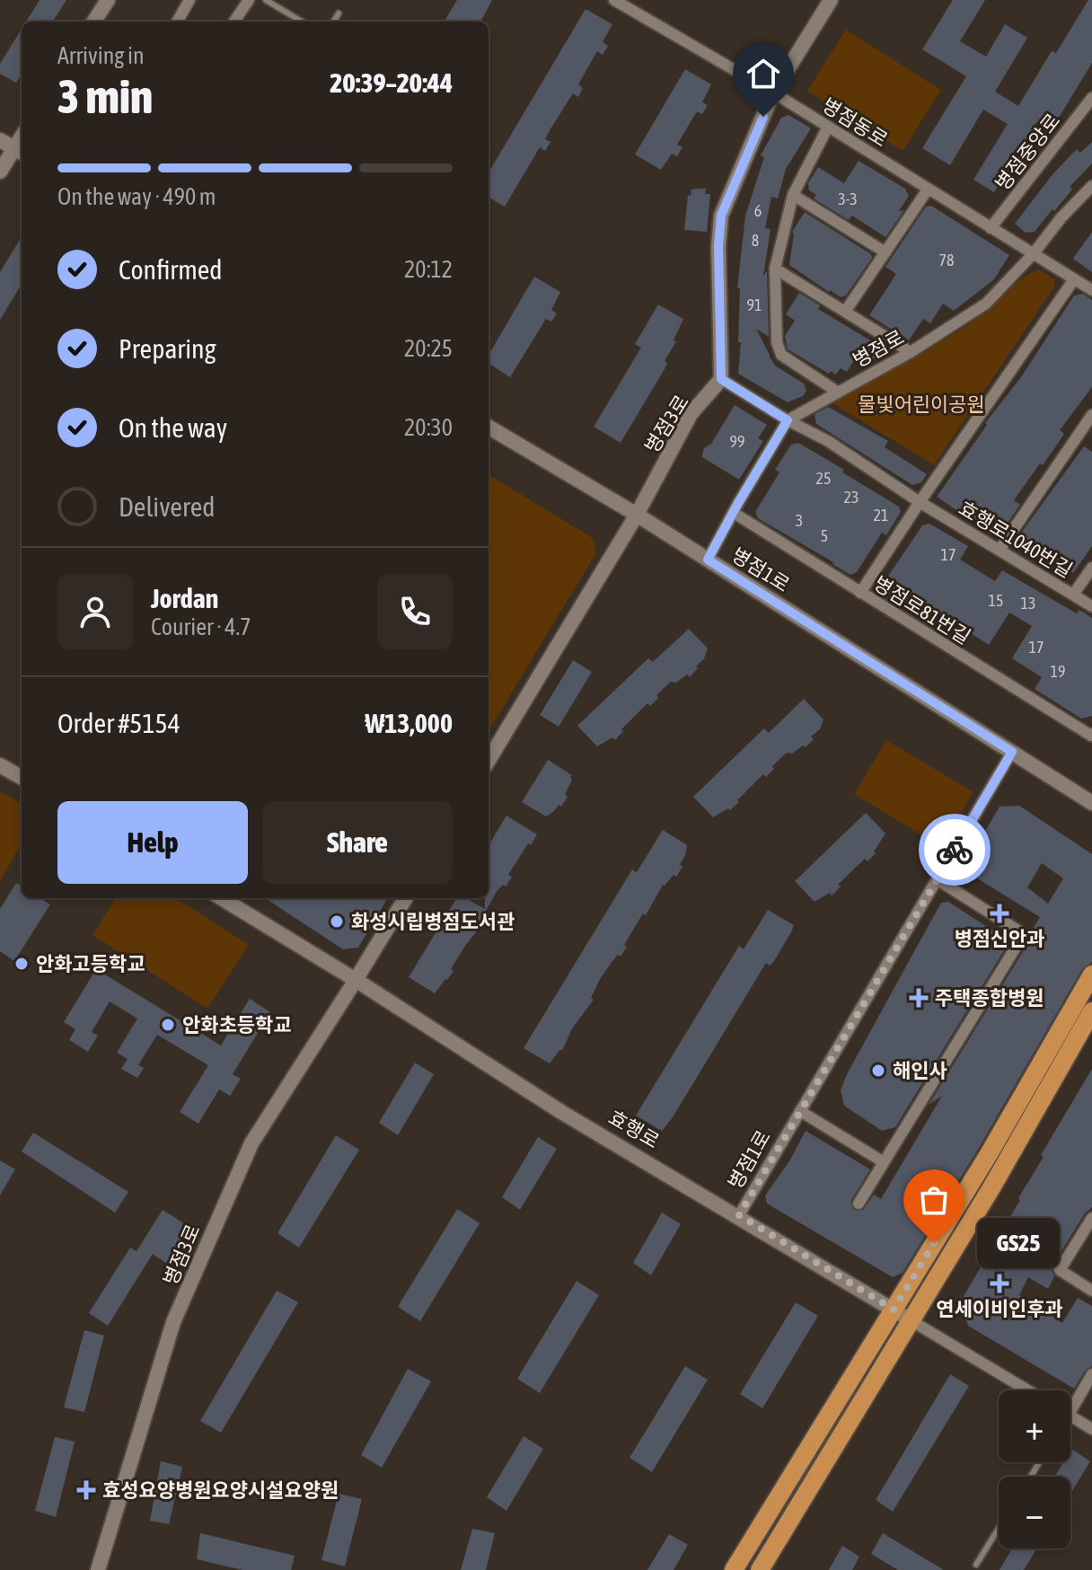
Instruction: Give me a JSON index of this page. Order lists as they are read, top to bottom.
{
  "streets": {
    "street": [
      "병점동로",
      "병점중앙로",
      "병점로",
      "병점3로",
      "효행로1040번길",
      "병점1로",
      "병점로81번길",
      "효행로"
    ]
  },
  "crossings": [
    ["병점동로", "병점중앙로"],
    ["병점동로", "병점로"],
    ["병점로", "효행로1040번길"],
    ["병점로", "병점1로"],
    ["병점로", "병점로81번길"],
    ["병점3로", "효행로1040번길"],
    ["병점3로", "병점1로"],
    ["병점3로", "효행로"],
    ["병점1로", "효행로"]
  ],
  "parks": ["물빛어린이공원"],
  "places": {
    "health": [
      "병점신안과",
      "주택종합병원",
      "연세이비인후과",
      "효성요양병원요양시설요양원"
    ],
    "other": [
      "화성시립병점도서관",
      "안화고등학교",
      "안화초등학교",
      "해인사",
      "GS25"
    ]
  },
  "house_numbers": [
    "3-3",
    "6",
    "8",
    "78",
    "91",
    "99",
    "25",
    "23",
    "21",
    "3",
    "5",
    "17",
    "15",
    "13",
    "17",
    "19"
  ],
  "page": {
    "heading": ["3 min", "Arriving in", "20:39–20:44"],
    "panel": [
      "Jordan",
      "Courier · 4.7",
      "Order #5154",
      "₩13,000"
    ],
    "bar": "On the way · 490 m",
    "list": [
      ["Confirmed", "20:12"],
      ["Preparing", "20:25"],
      ["On the way", "20:30"],
      "Delivered"
    ],
    "buttons": ["Help", "Share"],
    "bubble": "GS25",
    "map_buttons": ["+", "−"]
  }
}
